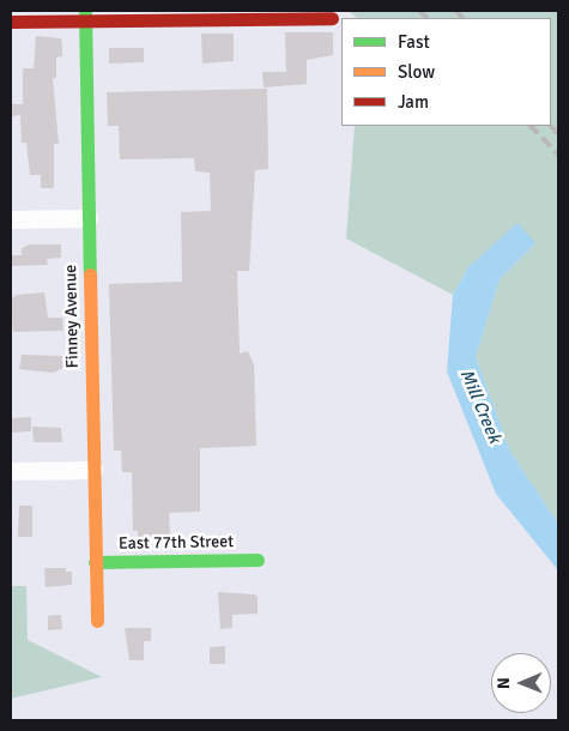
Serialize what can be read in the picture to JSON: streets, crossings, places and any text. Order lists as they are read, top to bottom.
{
  "streets": {
    "street": ["Finney Avenue", "East 77th Street"]
  },
  "crossings": [
    ["Finney Avenue", "East 77th Street"]
  ],
  "water": ["Mill Creek"],
  "legend": ["Fast", "Slow", "Jam"],
  "north": "left"
}
